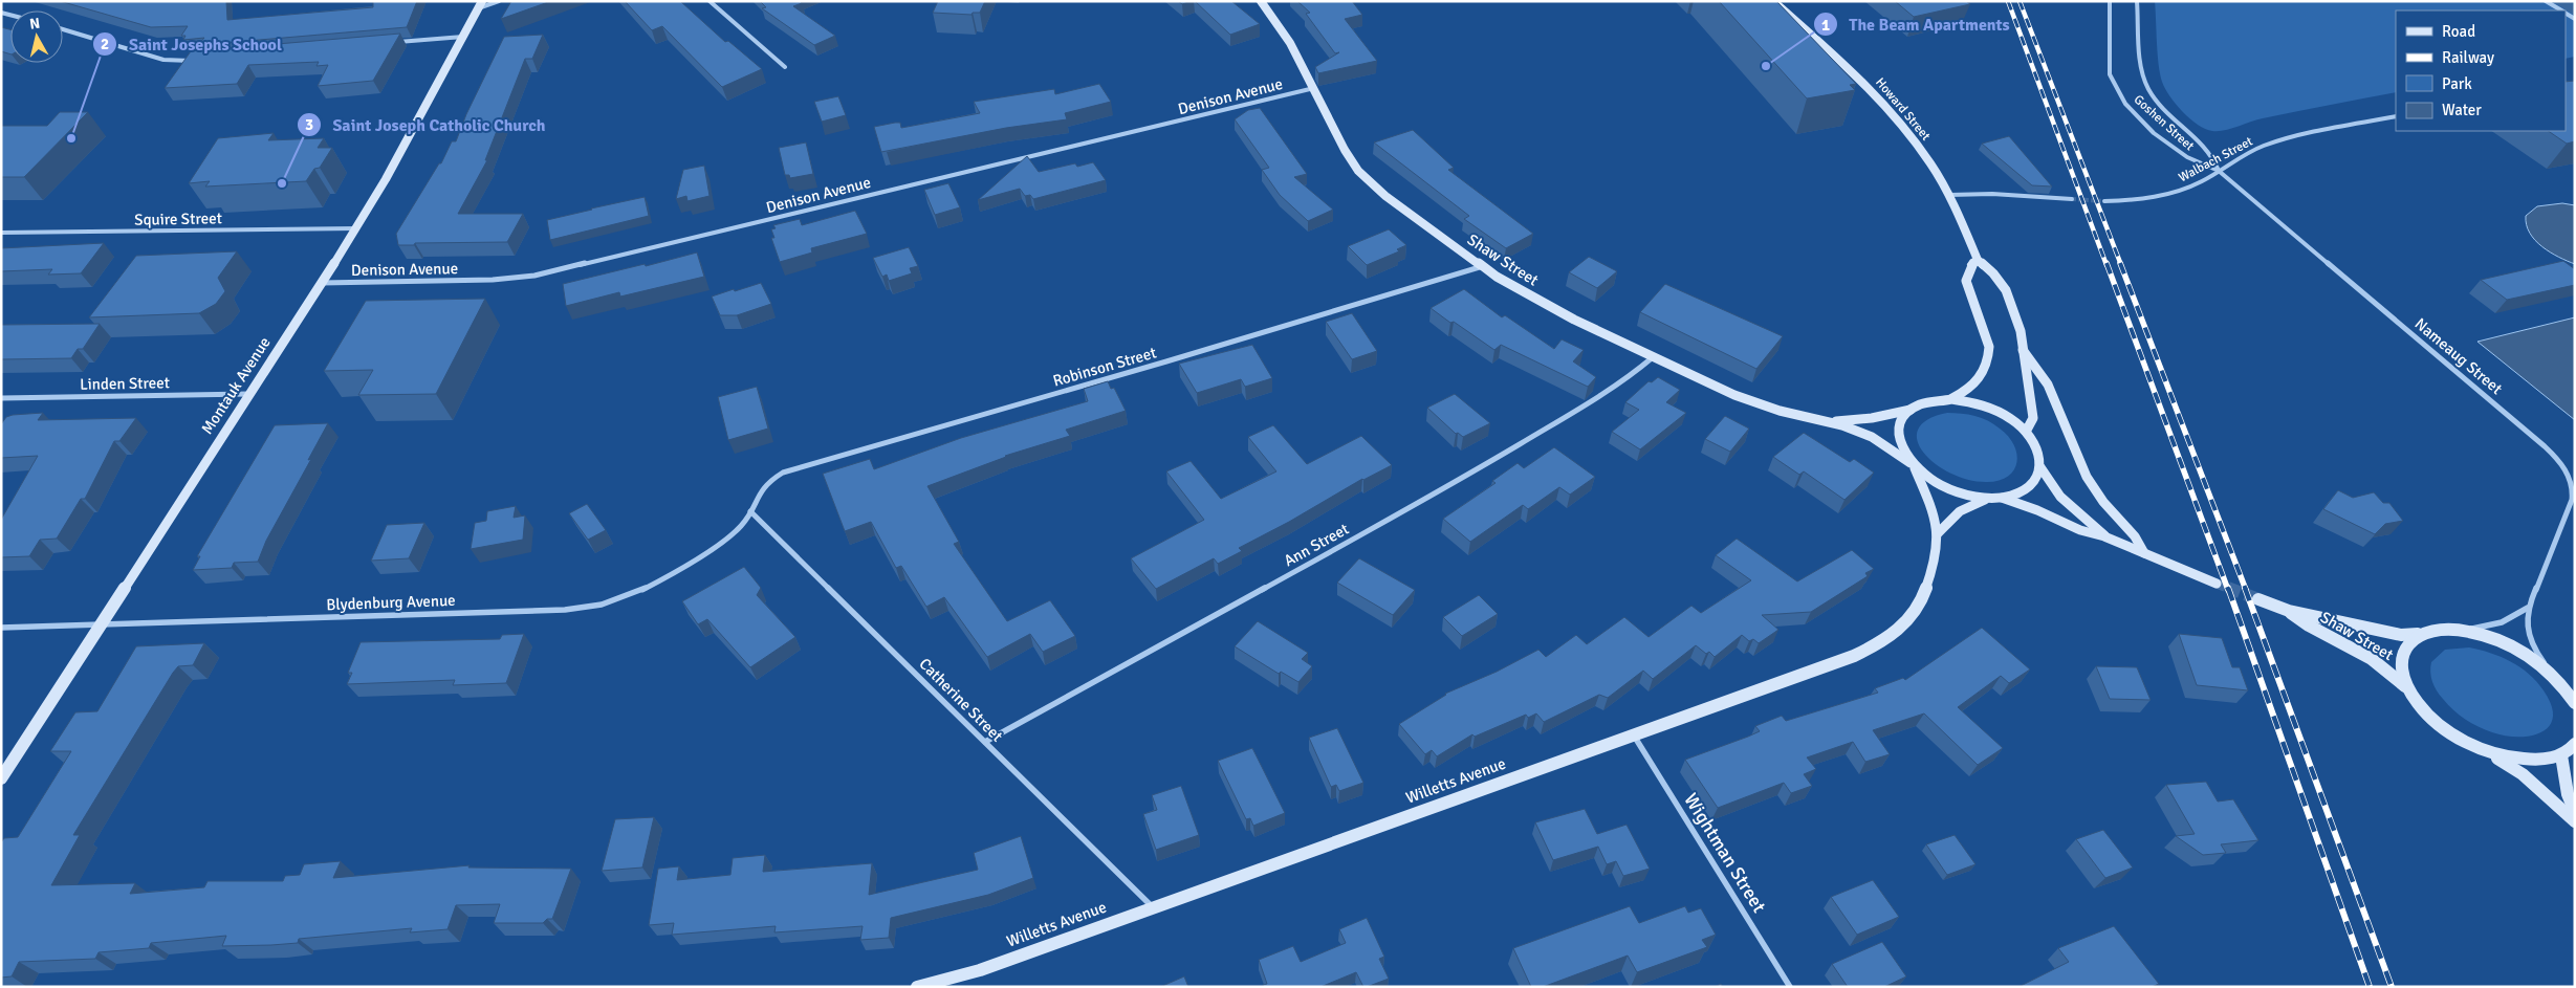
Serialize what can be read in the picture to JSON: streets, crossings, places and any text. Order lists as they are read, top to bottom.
{
  "streets": {
    "street": [
      "Denison Avenue",
      "Howard Street",
      "Goshen Street",
      "Walbach Street",
      "Squire Street",
      "Shaw Street",
      "Nameaug Street",
      "Robinson Street",
      "Linden Street",
      "Montauk Avenue",
      "Ann Street",
      "Blydenburg Avenue",
      "Catherine Street",
      "Willetts Avenue",
      "Wightman Street"
    ]
  },
  "crossings": [
    ["Denison Avenue", "Shaw Street"],
    ["Denison Avenue", "Montauk Avenue"],
    ["Howard Street", "Shaw Street"],
    ["Howard Street", "Willetts Avenue"],
    ["Goshen Street", "Walbach Street"],
    ["Goshen Street", "Nameaug Street"],
    ["Walbach Street", "Nameaug Street"],
    ["Squire Street", "Montauk Avenue"],
    ["Shaw Street", "Nameaug Street"],
    ["Shaw Street", "Robinson Street"],
    ["Shaw Street", "Ann Street"],
    ["Shaw Street", "Willetts Avenue"],
    ["Robinson Street", "Blydenburg Avenue"],
    ["Robinson Street", "Catherine Street"],
    ["Linden Street", "Montauk Avenue"],
    ["Montauk Avenue", "Blydenburg Avenue"],
    ["Ann Street", "Catherine Street"],
    ["Blydenburg Avenue", "Catherine Street"],
    ["Catherine Street", "Willetts Avenue"],
    ["Willetts Avenue", "Wightman Street"]
  ],
  "places": ["The Beam Apartments", "Saint Josephs School", "Saint Joseph Catholic Church"],
  "legend": [
    "Road",
    "Railway",
    "Park",
    "Water"
  ],
  "north": "top"
}
